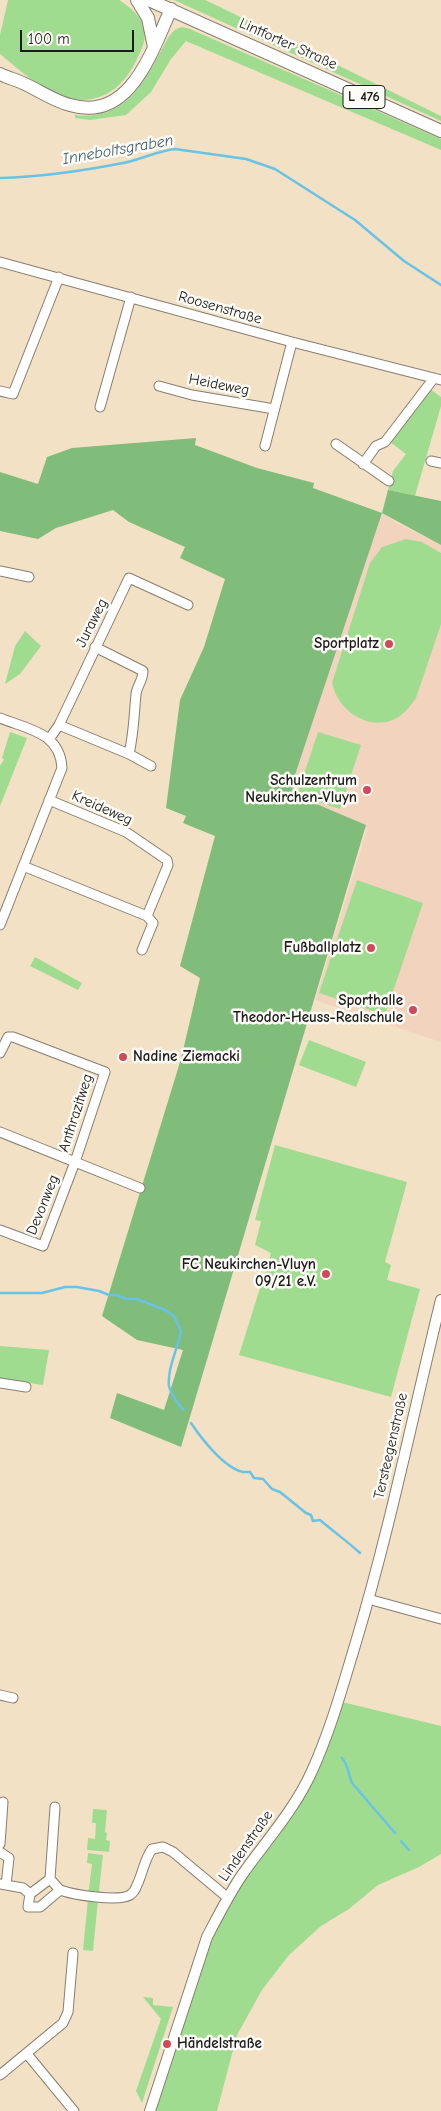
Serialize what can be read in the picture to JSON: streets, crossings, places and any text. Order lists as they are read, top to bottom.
{
  "streets": {
    "main road": ["Lintforter Straße", "L 476"],
    "street": [
      "Roosenstraße",
      "Heideweg",
      "Juraweg",
      "Kreideweg",
      "Anthrazitweg",
      "Devonweg",
      "Tersteegenstraße",
      "Lindenstraße"
    ]
  },
  "crossings": [
    ["Anthrazitweg", "Devonweg"],
    ["Tersteegenstraße", "Lindenstraße"]
  ],
  "water": ["Inneboltsgraben"],
  "places": [
    "Sportplatz",
    "Schulzentrum Neukirchen-Vluyn",
    "Fußballplatz",
    "Sporthalle Theodor-Heuss-Realschule",
    "Nadine Ziemacki",
    "FC Neukirchen-Vluyn 09/21 e.V.",
    "Händelstraße"
  ],
  "scale_bar": "100 m"
}
